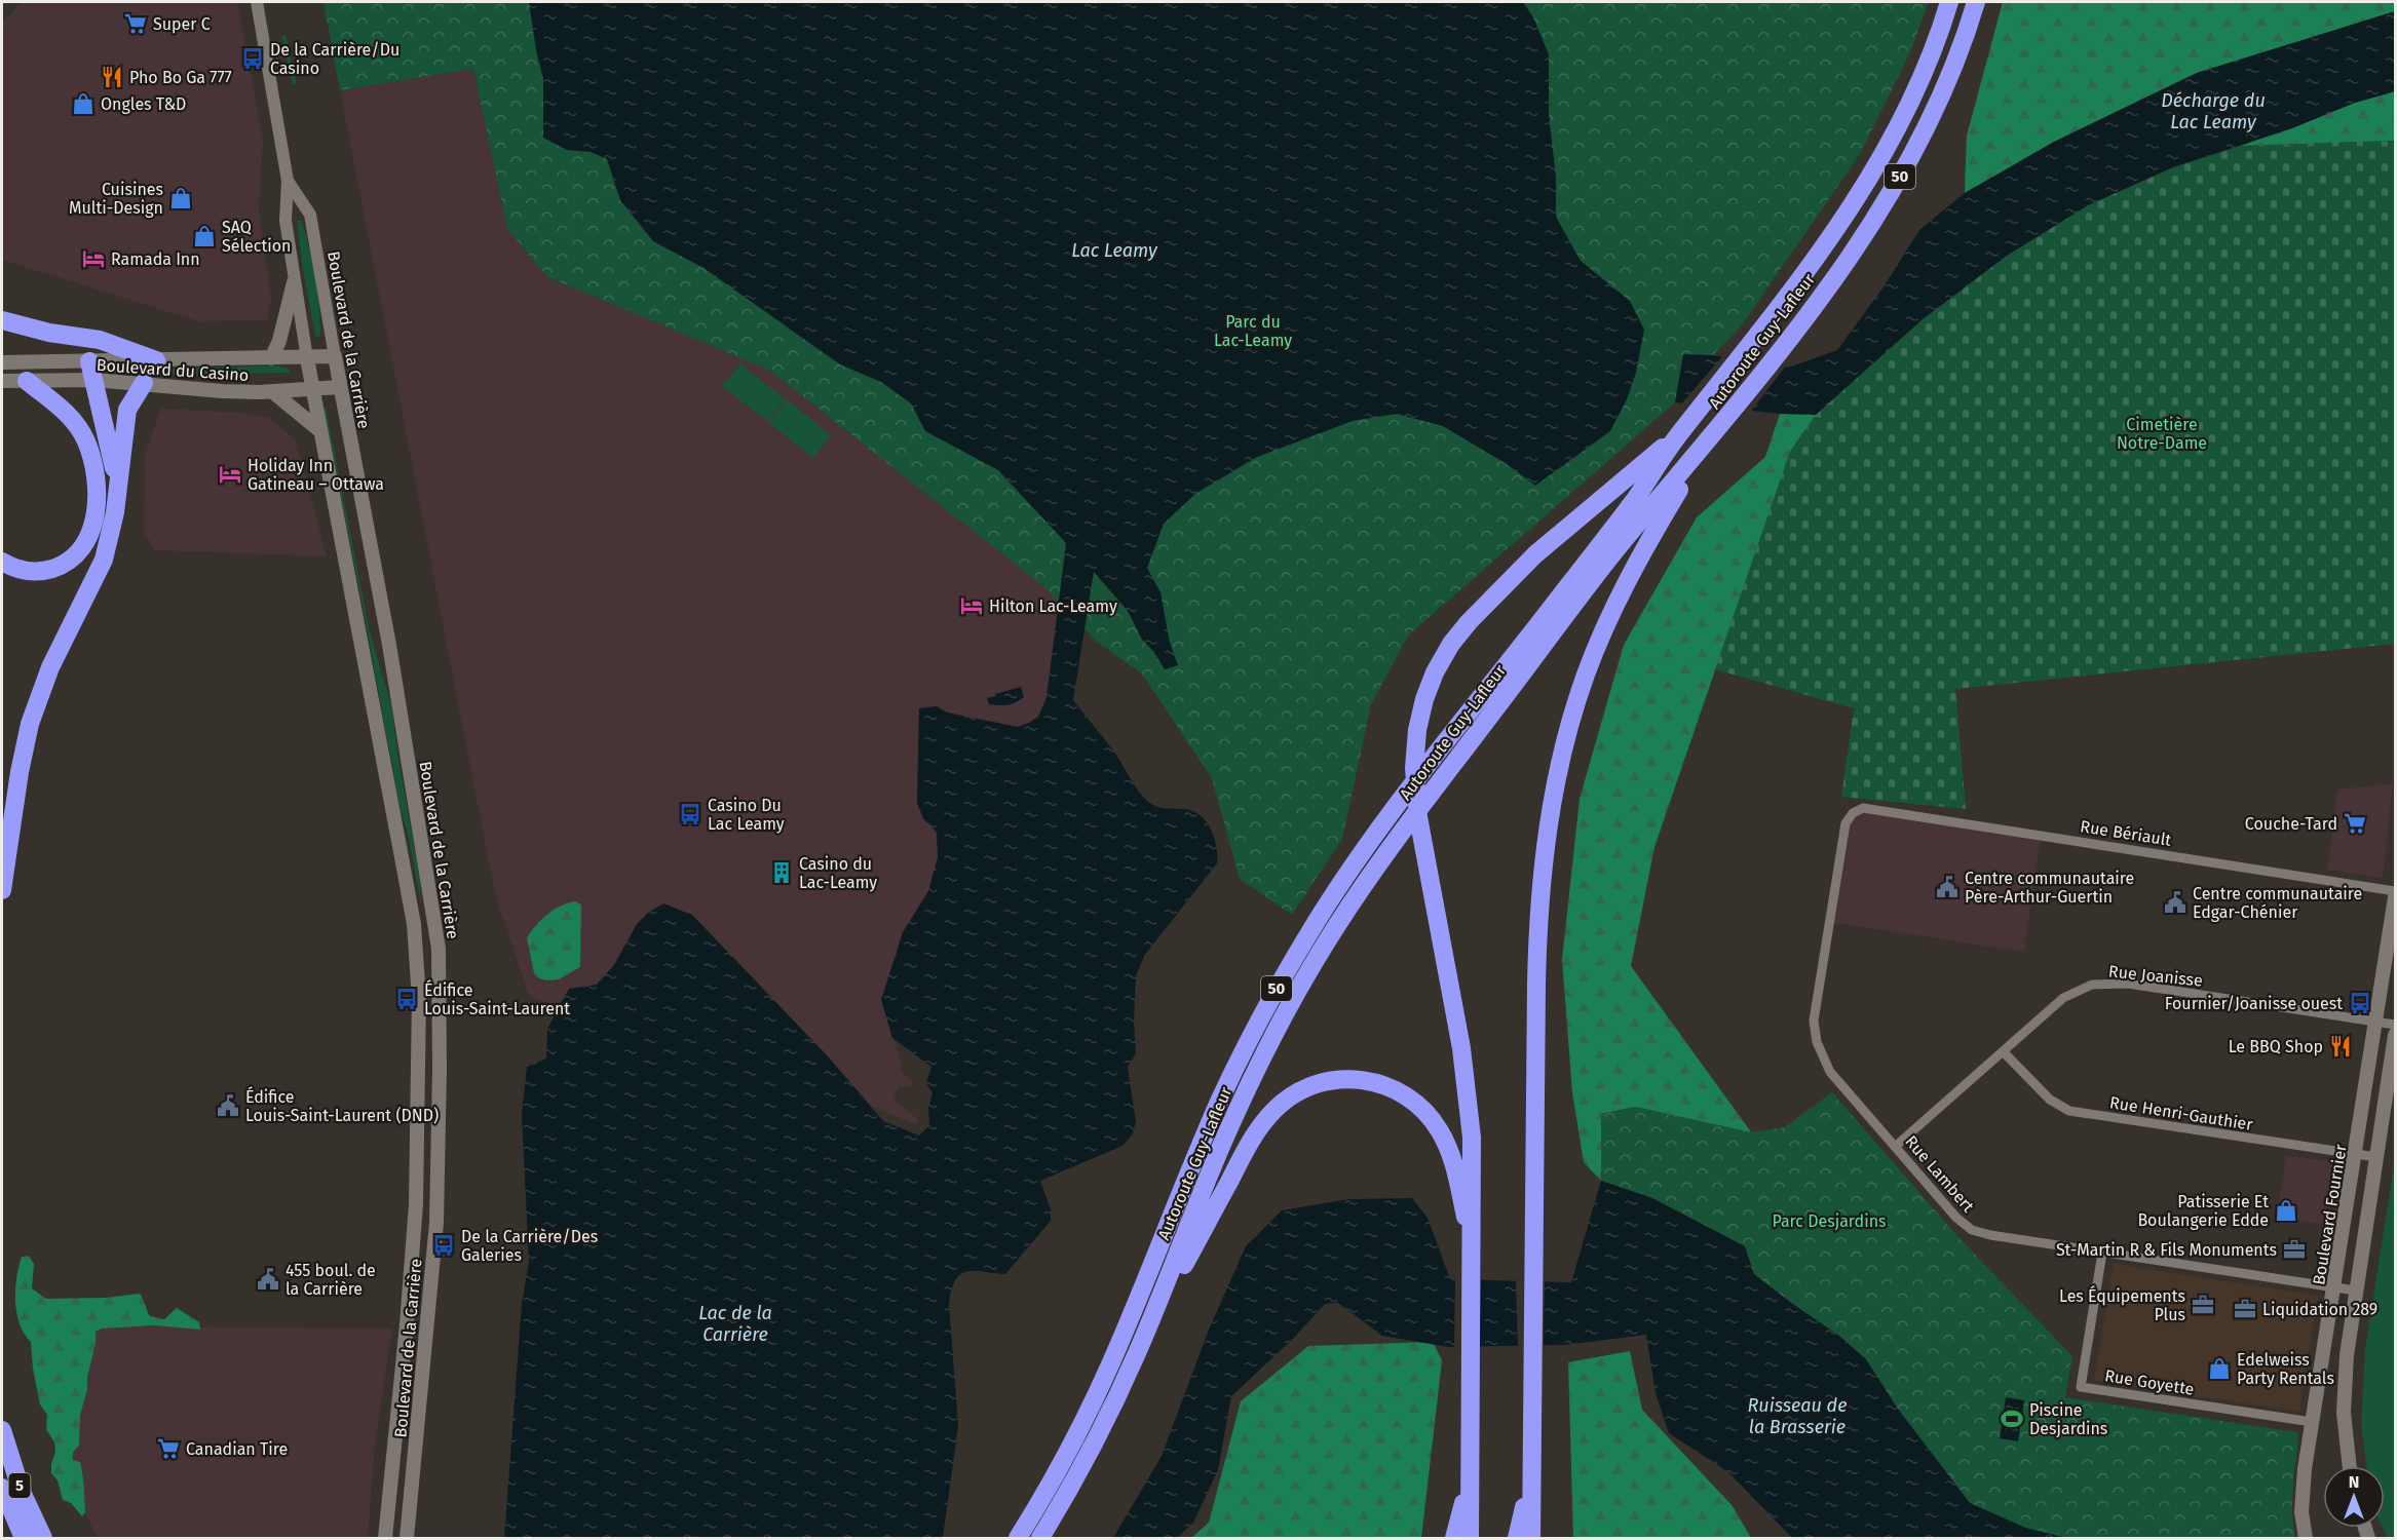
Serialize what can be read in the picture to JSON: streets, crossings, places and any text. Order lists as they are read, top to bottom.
{
  "streets": {
    "highway": ["50", "Autoroute Guy-Lafleur", "5"],
    "main road": ["Boulevard de la Carrière", "Boulevard du Casino", "Boulevard Fournier"],
    "street": [
      "Rue Bériault",
      "Rue Joanisse",
      "Rue Henri-Gauthier",
      "Rue Lambert",
      "Rue Goyette"
    ]
  },
  "crossings": [
    ["Boulevard de la Carrière", "Boulevard du Casino"],
    ["Rue Bériault", "Rue Lambert"],
    ["Rue Joanisse", "Rue Henri-Gauthier"],
    ["Rue Joanisse", "Rue Lambert"],
    ["Rue Joanisse", "Boulevard Fournier"],
    ["Rue Henri-Gauthier", "Boulevard Fournier"],
    ["Rue Lambert", "Boulevard Fournier"],
    ["Rue Lambert", "Rue Goyette"],
    ["Boulevard Fournier", "Rue Goyette"]
  ],
  "water": [
    "Décharge du Lac Leamy",
    "Lac Leamy",
    "Lac de la Carrière",
    "Ruisseau de la Brasserie"
  ],
  "parks": ["Parc du Lac-Leamy", "Cimetière Notre-Dame", "Parc Desjardins"],
  "places": {
    "supermarket": ["Super C", "Couche-Tard", "Canadian Tire"],
    "bus stop": [
      "De la Carrière/Du Casino",
      "Casino Du Lac Leamy",
      "Édifice Louis-Saint-Laurent",
      "Fournier/Joanisse ouest",
      "De la Carrière/Des Galeries"
    ],
    "restaurant": ["Pho Bo Ga 777", "Le BBQ Shop"],
    "shop": [
      "Ongles T&D",
      "Cuisines Multi-Design",
      "SAQ Sélection",
      "Patisserie Et Boulangerie Edde",
      "Edelweiss Party Rentals"
    ],
    "hotel": ["Ramada Inn", "Holiday Inn Gatineau – Ottawa", "Hilton Lac-Leamy"],
    "building": ["Casino du Lac-Leamy"],
    "public building": [
      "Centre communautaire Père-Arthur-Guertin",
      "Centre communautaire Edgar-Chénier",
      "Édifice Louis-Saint-Laurent (DND)",
      "455 boul. de la Carrière"
    ],
    "office": ["St-Martin R & Fils Monuments", "Les Équipements Plus", "Liquidation 289"],
    "sports": ["Piscine Desjardins"]
  },
  "north": "top"
}
